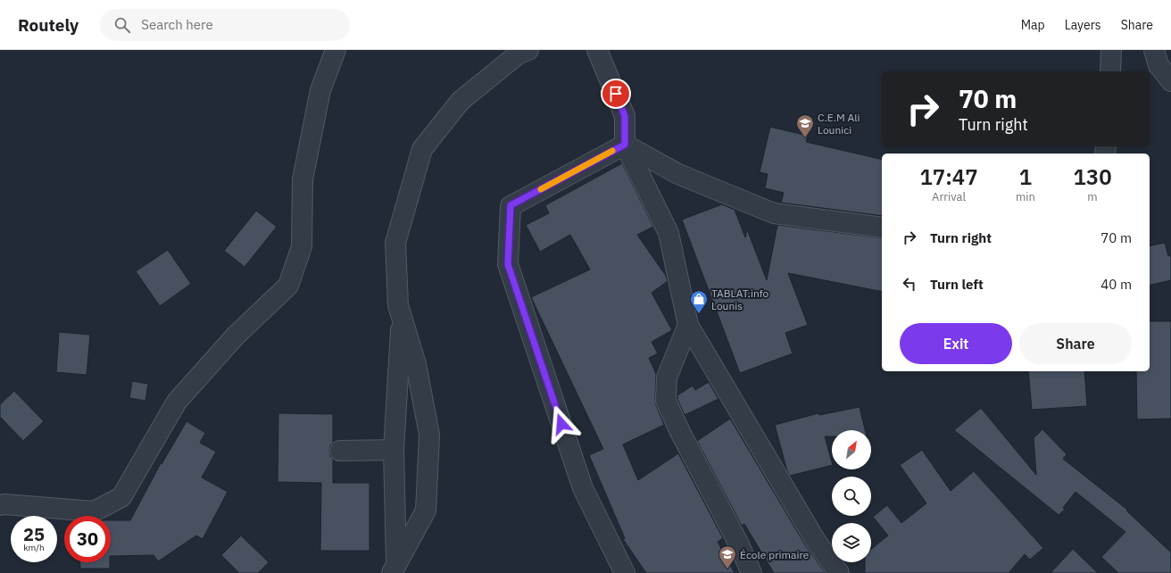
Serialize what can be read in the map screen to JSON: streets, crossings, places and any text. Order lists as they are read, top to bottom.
{
  "places": {
    "school or university": ["C.E.M Ali Lounici", "École primaire"],
    "shop": ["TABLAT.info Lounis"]
  },
  "north": "top right",
  "page": {
    "header": "Routely",
    "search": "Search here",
    "nav": ["Map", "Layers", "Share"],
    "turn": ["70 m", "Turn right"],
    "eta": [
      "17:47",
      "Arrival",
      "1",
      "min",
      "130",
      "m"
    ],
    "list": [
      {
        "name": "Turn right",
        "value": "70 m"
      },
      {
        "name": "Turn left",
        "value": "40 m"
      }
    ],
    "buttons": ["Exit", "Share"],
    "speed": "25 km/h",
    "limit": "30"
  }
}
